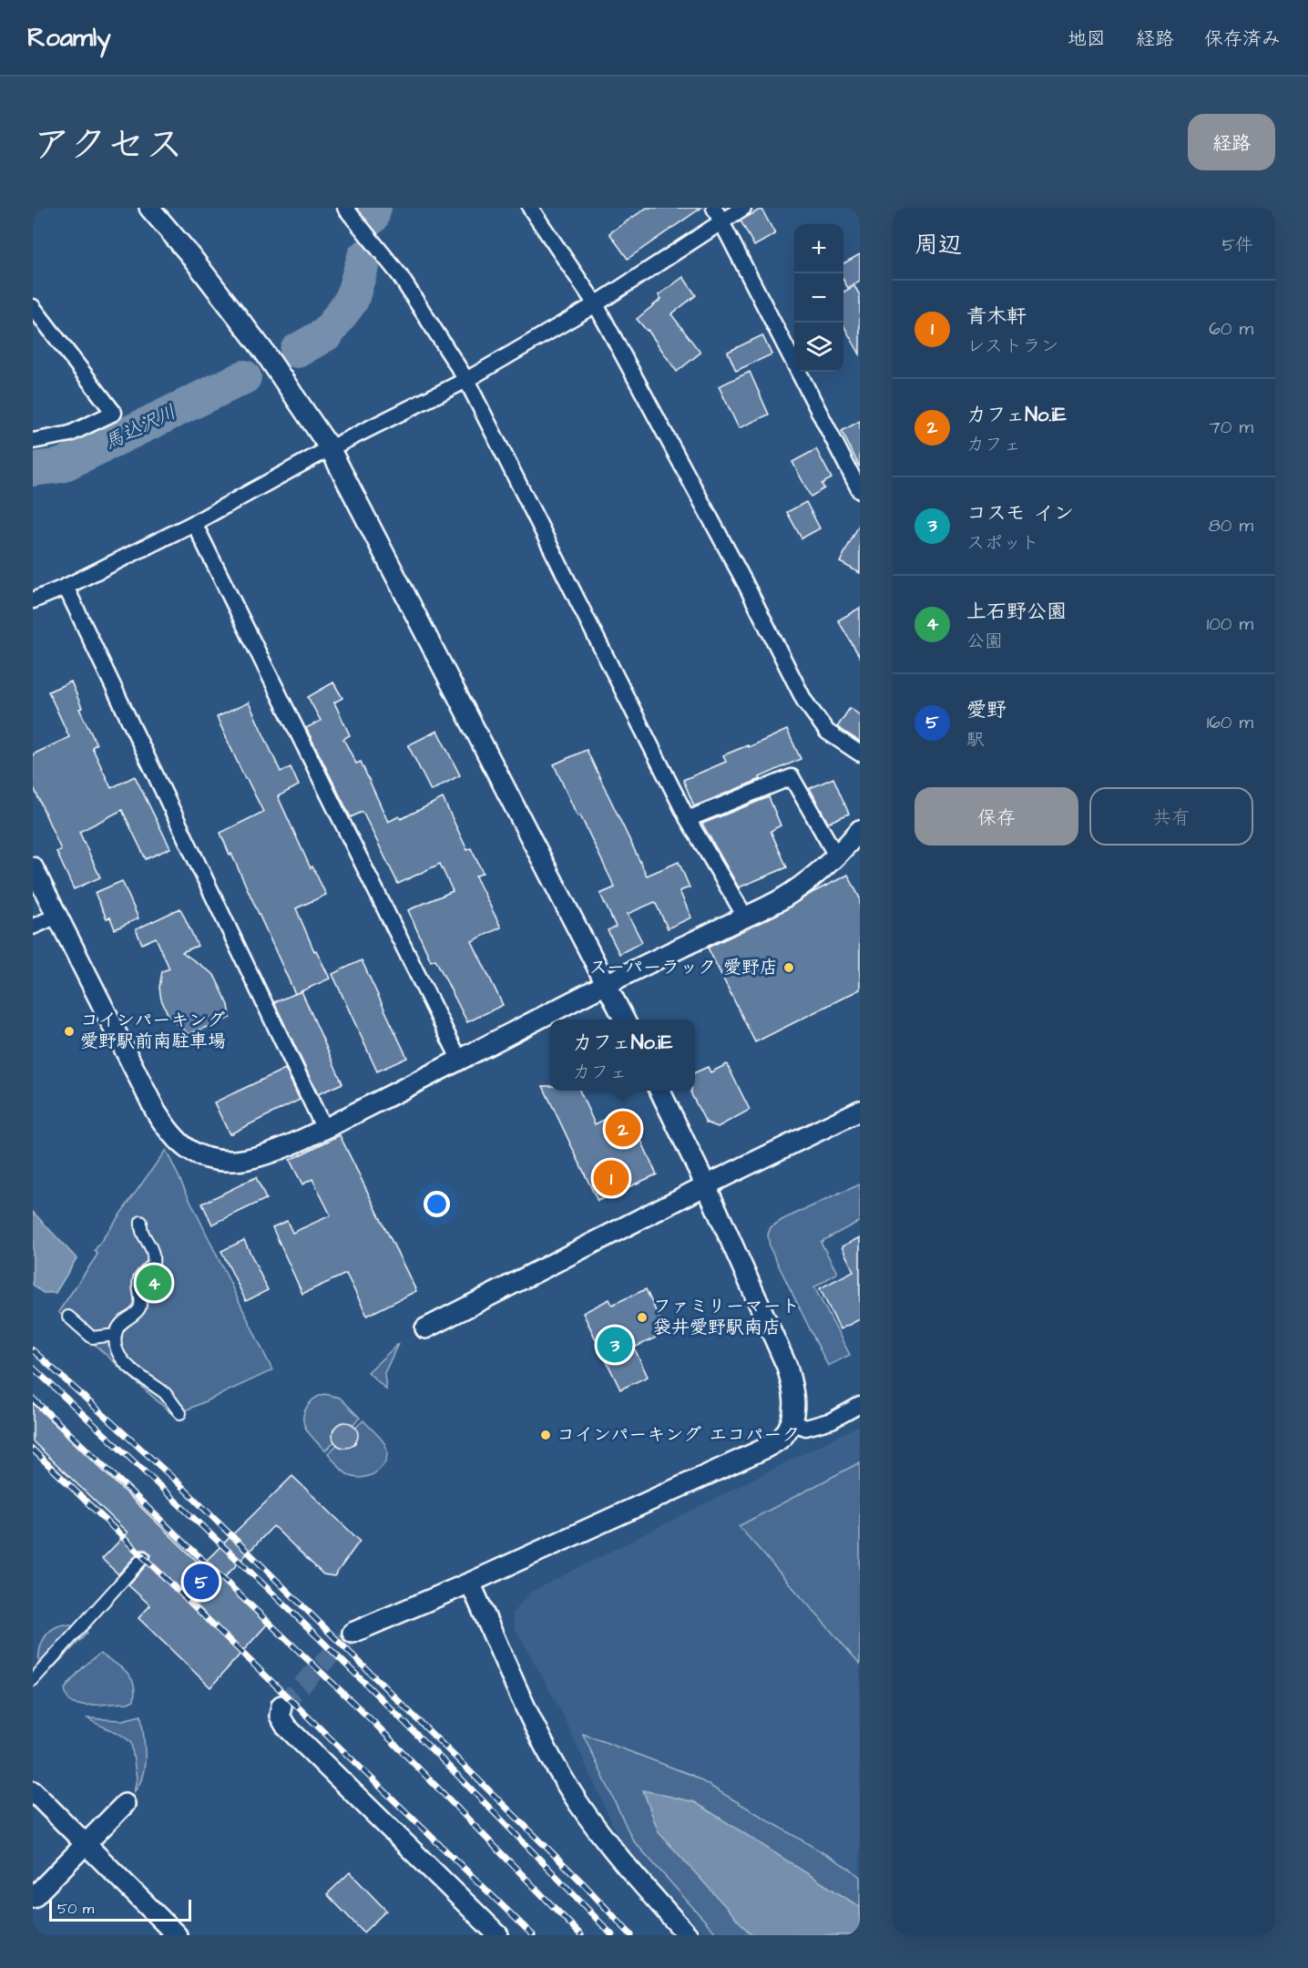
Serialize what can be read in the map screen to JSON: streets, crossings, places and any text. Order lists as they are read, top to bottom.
{
  "water": ["馬込沢川"],
  "places": [
    "スーパーラック 愛野店",
    "コインパーキング 愛野駅前南駐車場",
    "ファミリーマート 袋井愛野駅南店",
    "コインパーキング エコパーク"
  ],
  "scale_bar": "50 m",
  "page": {
    "header": "Roamly",
    "nav": ["地図", "経路", "保存済み"],
    "title": "アクセス",
    "buttons": [
      "経路",
      ["保存", "共有"]
    ],
    "heading": ["周辺", "5件"],
    "map_buttons": ["+", "−"],
    "list": [
      {
        "mark": "1",
        "name": "青木軒",
        "note": "レストラン",
        "value": "60 m"
      },
      {
        "mark": "2",
        "name": "カフェNo.iE",
        "note": "カフェ",
        "value": "70 m"
      },
      {
        "mark": "3",
        "name": "コスモ イン",
        "note": "スポット",
        "value": "80 m"
      },
      {
        "mark": "4",
        "name": "上石野公園",
        "note": "公園",
        "value": "100 m"
      },
      {
        "mark": "5",
        "name": "愛野",
        "note": "駅",
        "value": "160 m"
      }
    ],
    "popup": ["カフェNo.iE", "カフェ"],
    "pins": [
      "2",
      "1",
      "4",
      "3",
      "5"
    ],
    "scale": "50 m"
  }
}
